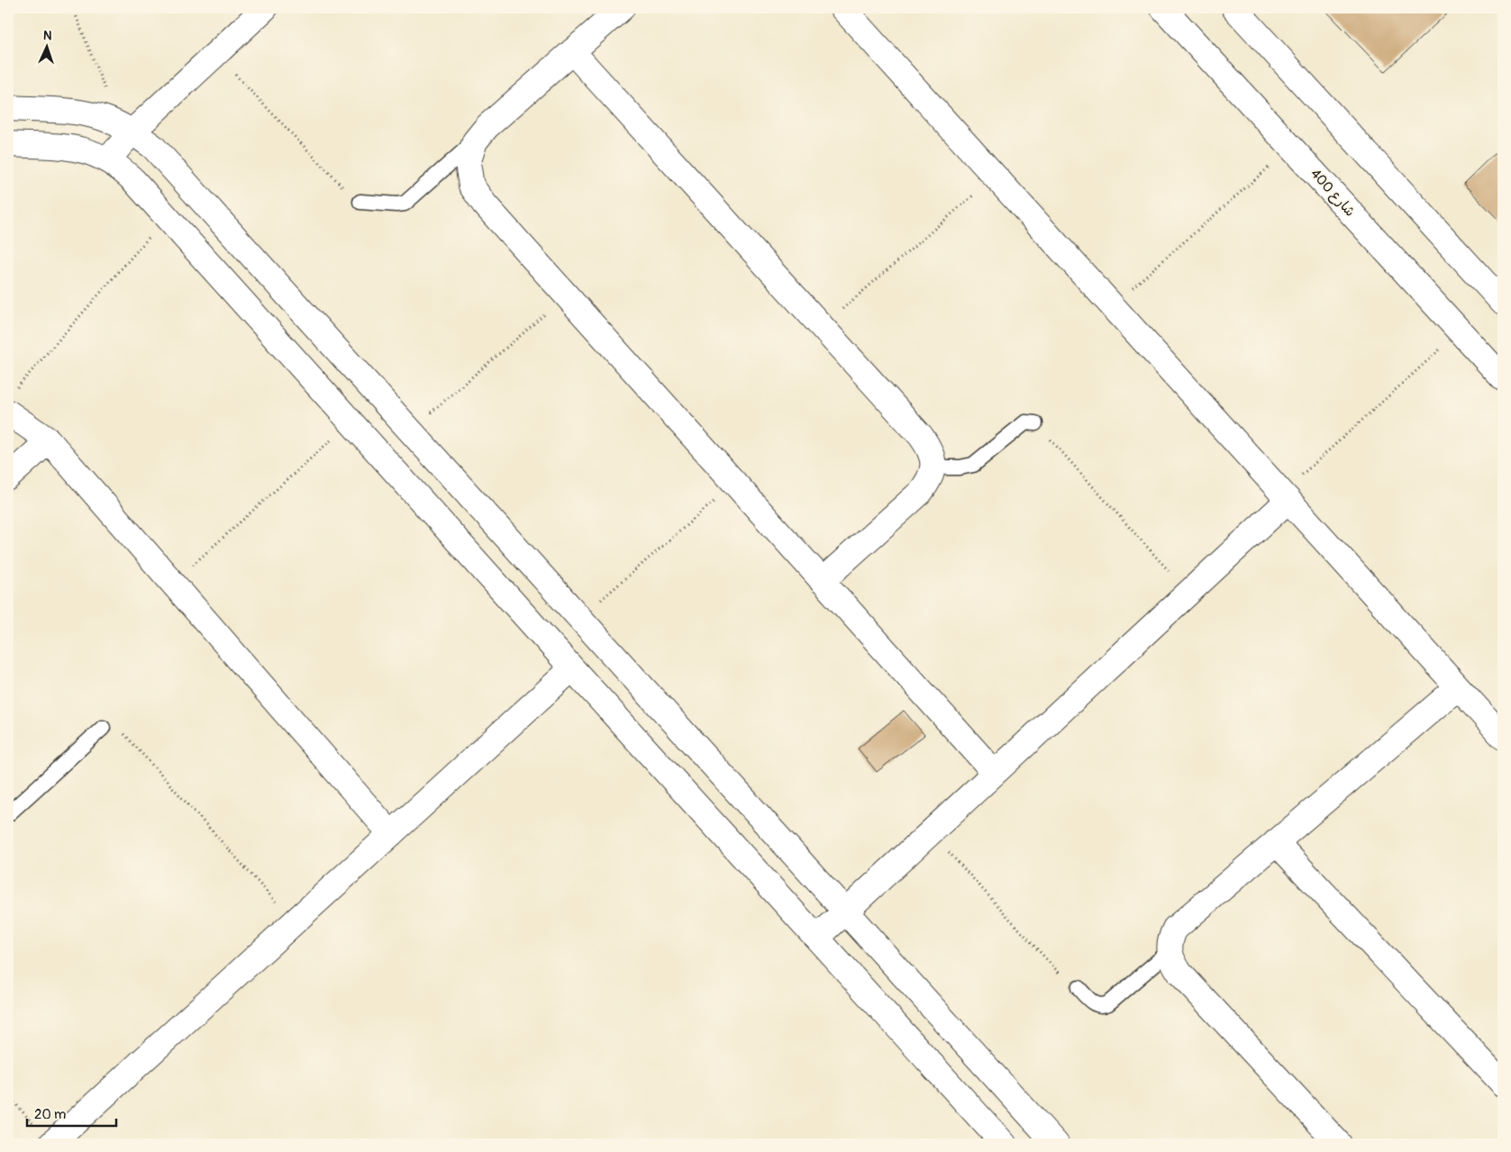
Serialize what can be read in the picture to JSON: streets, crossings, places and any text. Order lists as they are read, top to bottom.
{
  "streets": {
    "street": ["شارع 400"]
  },
  "scale_bar": "20 m",
  "north": "top"
}
